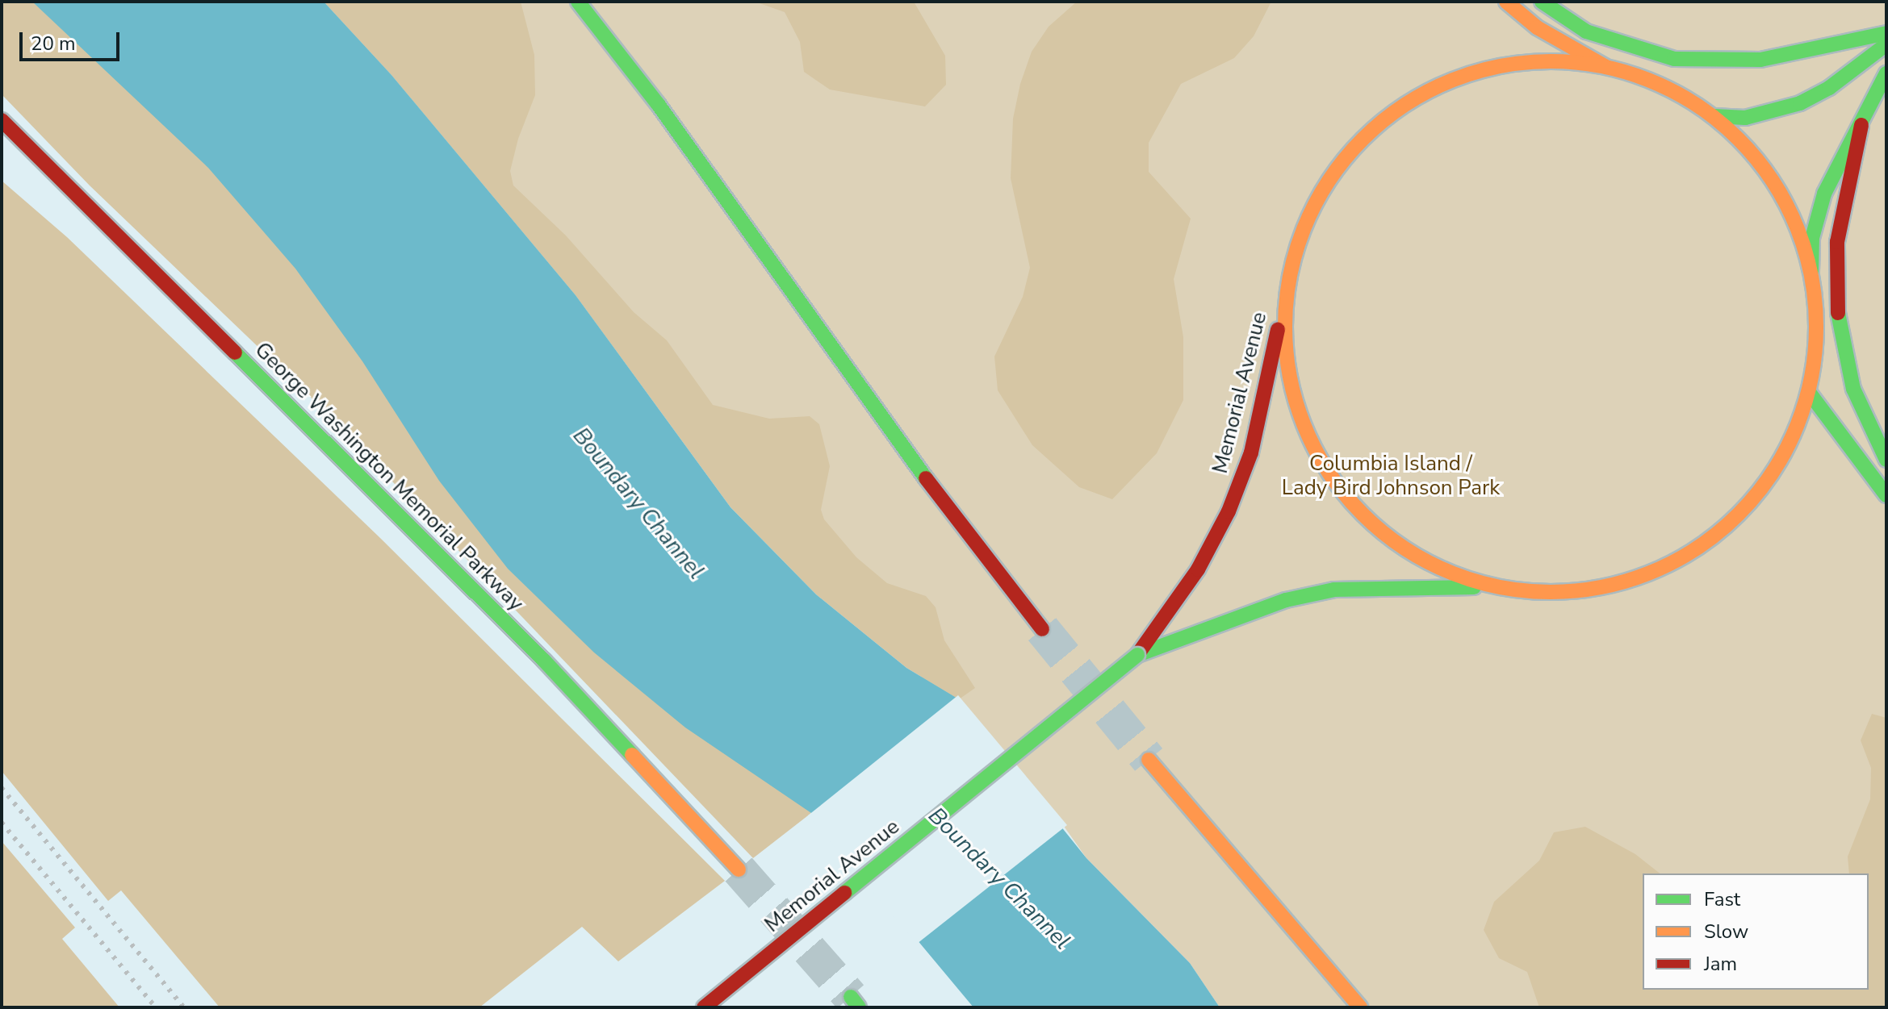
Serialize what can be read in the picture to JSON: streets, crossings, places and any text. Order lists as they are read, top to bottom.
{
  "streets": {
    "main road": ["Memorial Avenue", "George Washington Memorial Parkway"]
  },
  "water": ["Boundary Channel"],
  "parks": ["Columbia Island / Lady Bird Johnson Park"],
  "legend": ["Fast", "Slow", "Jam"],
  "scale_bar": "20 m"
}
